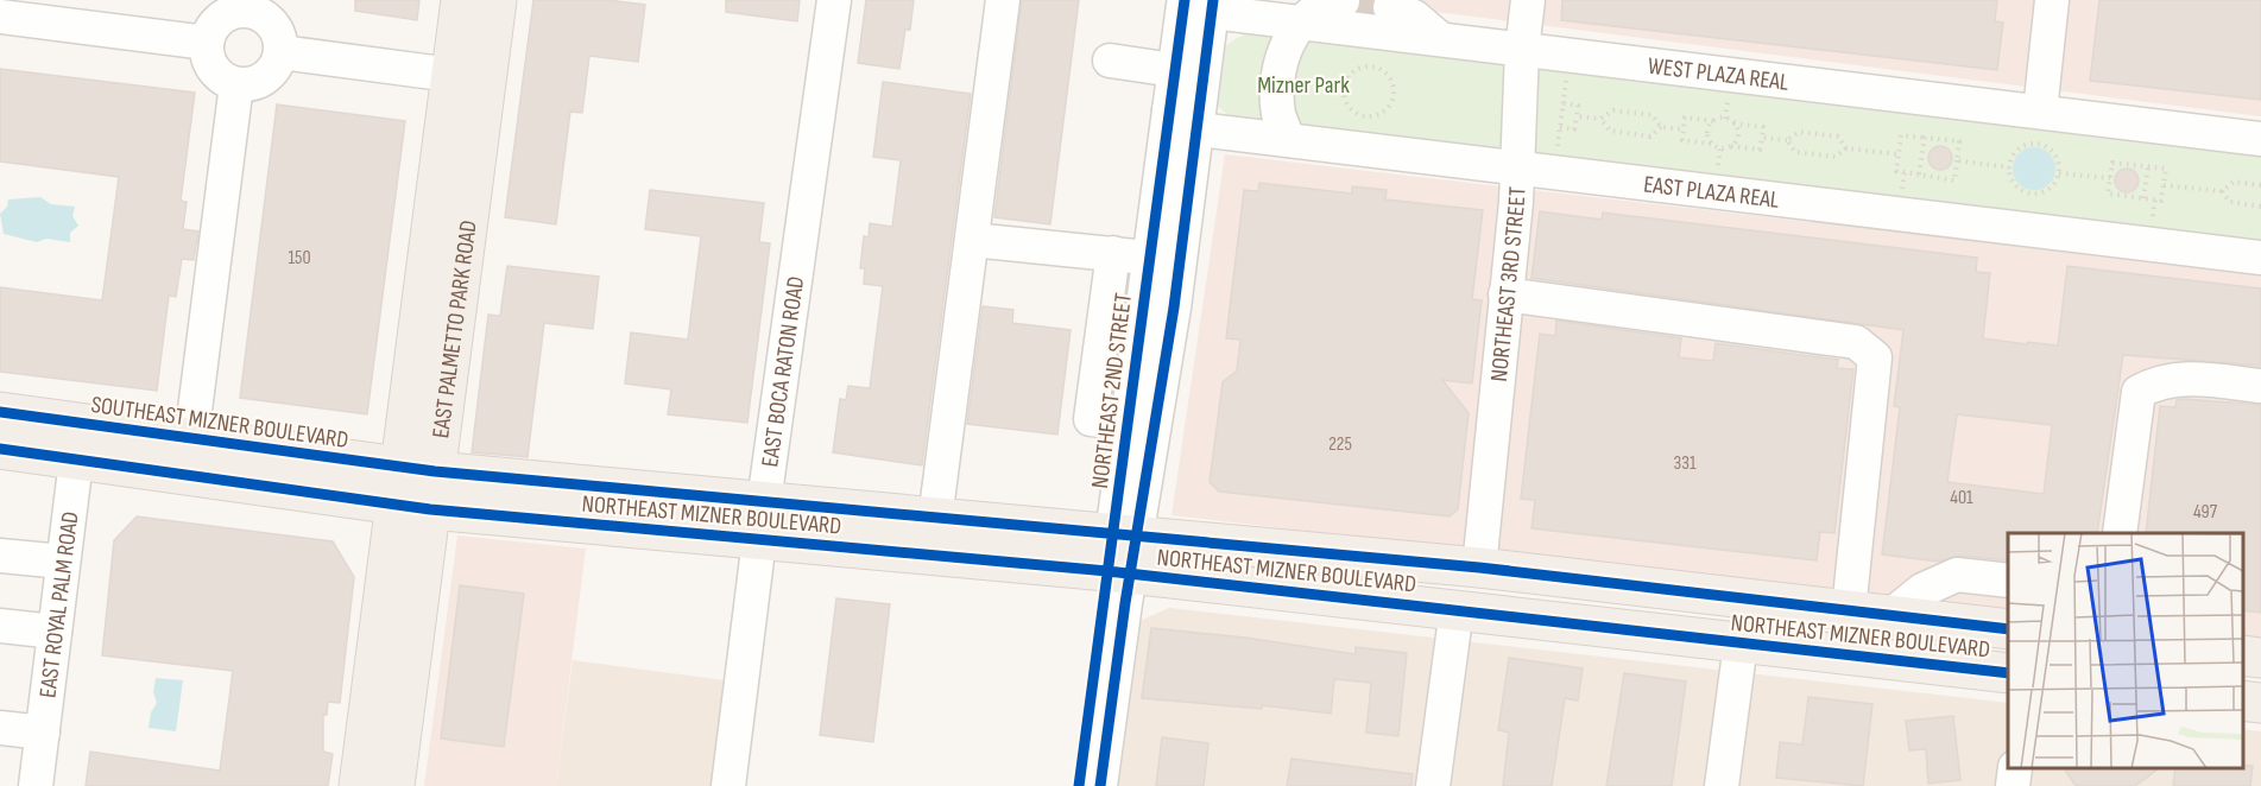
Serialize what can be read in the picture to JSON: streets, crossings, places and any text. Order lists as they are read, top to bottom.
{
  "streets": {
    "main road": ["EAST PALMETTO PARK ROAD", "SOUTHEAST MIZNER BOULEVARD", "NORTHEAST MIZNER BOULEVARD"],
    "street": [
      "WEST PLAZA REAL",
      "EAST PLAZA REAL",
      "NORTHEAST 3RD STREET",
      "EAST BOCA RATON ROAD",
      "NORTHEAST 2ND STREET",
      "EAST ROYAL PALM ROAD"
    ]
  },
  "crossings": [
    ["WEST PLAZA REAL", "NORTHEAST 3RD STREET"],
    ["WEST PLAZA REAL", "NORTHEAST 2ND STREET"],
    ["EAST PLAZA REAL", "NORTHEAST 3RD STREET"],
    ["EAST PLAZA REAL", "NORTHEAST 2ND STREET"],
    ["NORTHEAST 3RD STREET", "NORTHEAST MIZNER BOULEVARD"],
    ["EAST PALMETTO PARK ROAD", "SOUTHEAST MIZNER BOULEVARD"],
    ["EAST PALMETTO PARK ROAD", "NORTHEAST MIZNER BOULEVARD"],
    ["EAST BOCA RATON ROAD", "NORTHEAST MIZNER BOULEVARD"],
    ["NORTHEAST 2ND STREET", "NORTHEAST MIZNER BOULEVARD"],
    ["SOUTHEAST MIZNER BOULEVARD", "NORTHEAST MIZNER BOULEVARD"],
    ["SOUTHEAST MIZNER BOULEVARD", "EAST ROYAL PALM ROAD"]
  ],
  "parks": ["Mizner Park"],
  "house_numbers": [
    "150",
    "225",
    "331",
    "401",
    "497"
  ]
}
